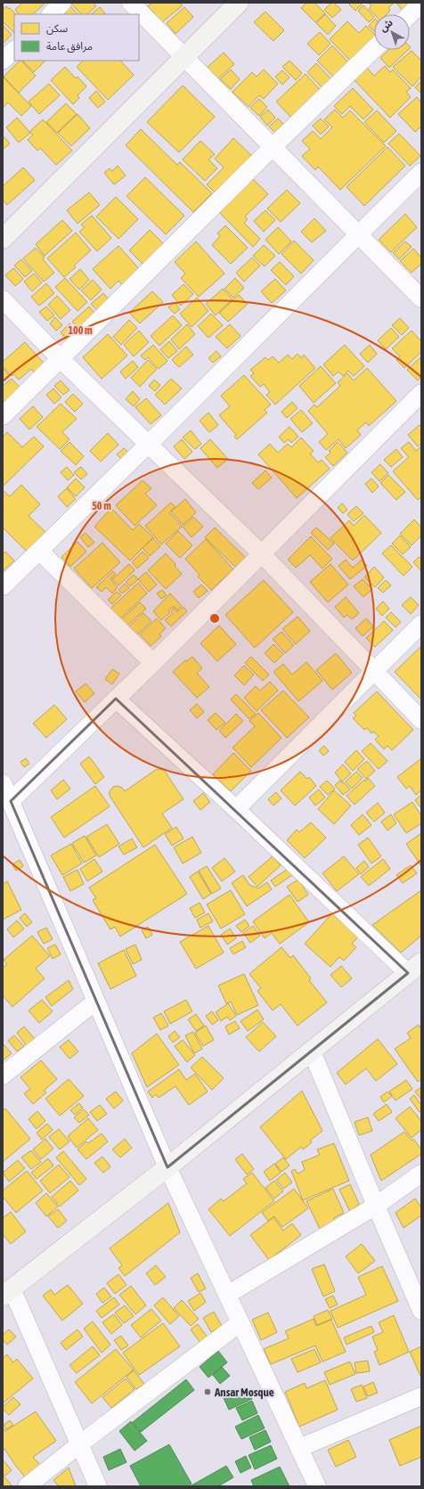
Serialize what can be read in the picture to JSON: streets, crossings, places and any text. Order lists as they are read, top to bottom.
{
  "places": ["Ansar Mosque"],
  "legend": ["سكن", "مرافق عامة"],
  "north": "top left",
  "rings": ["100 m", "50 m"]
}
